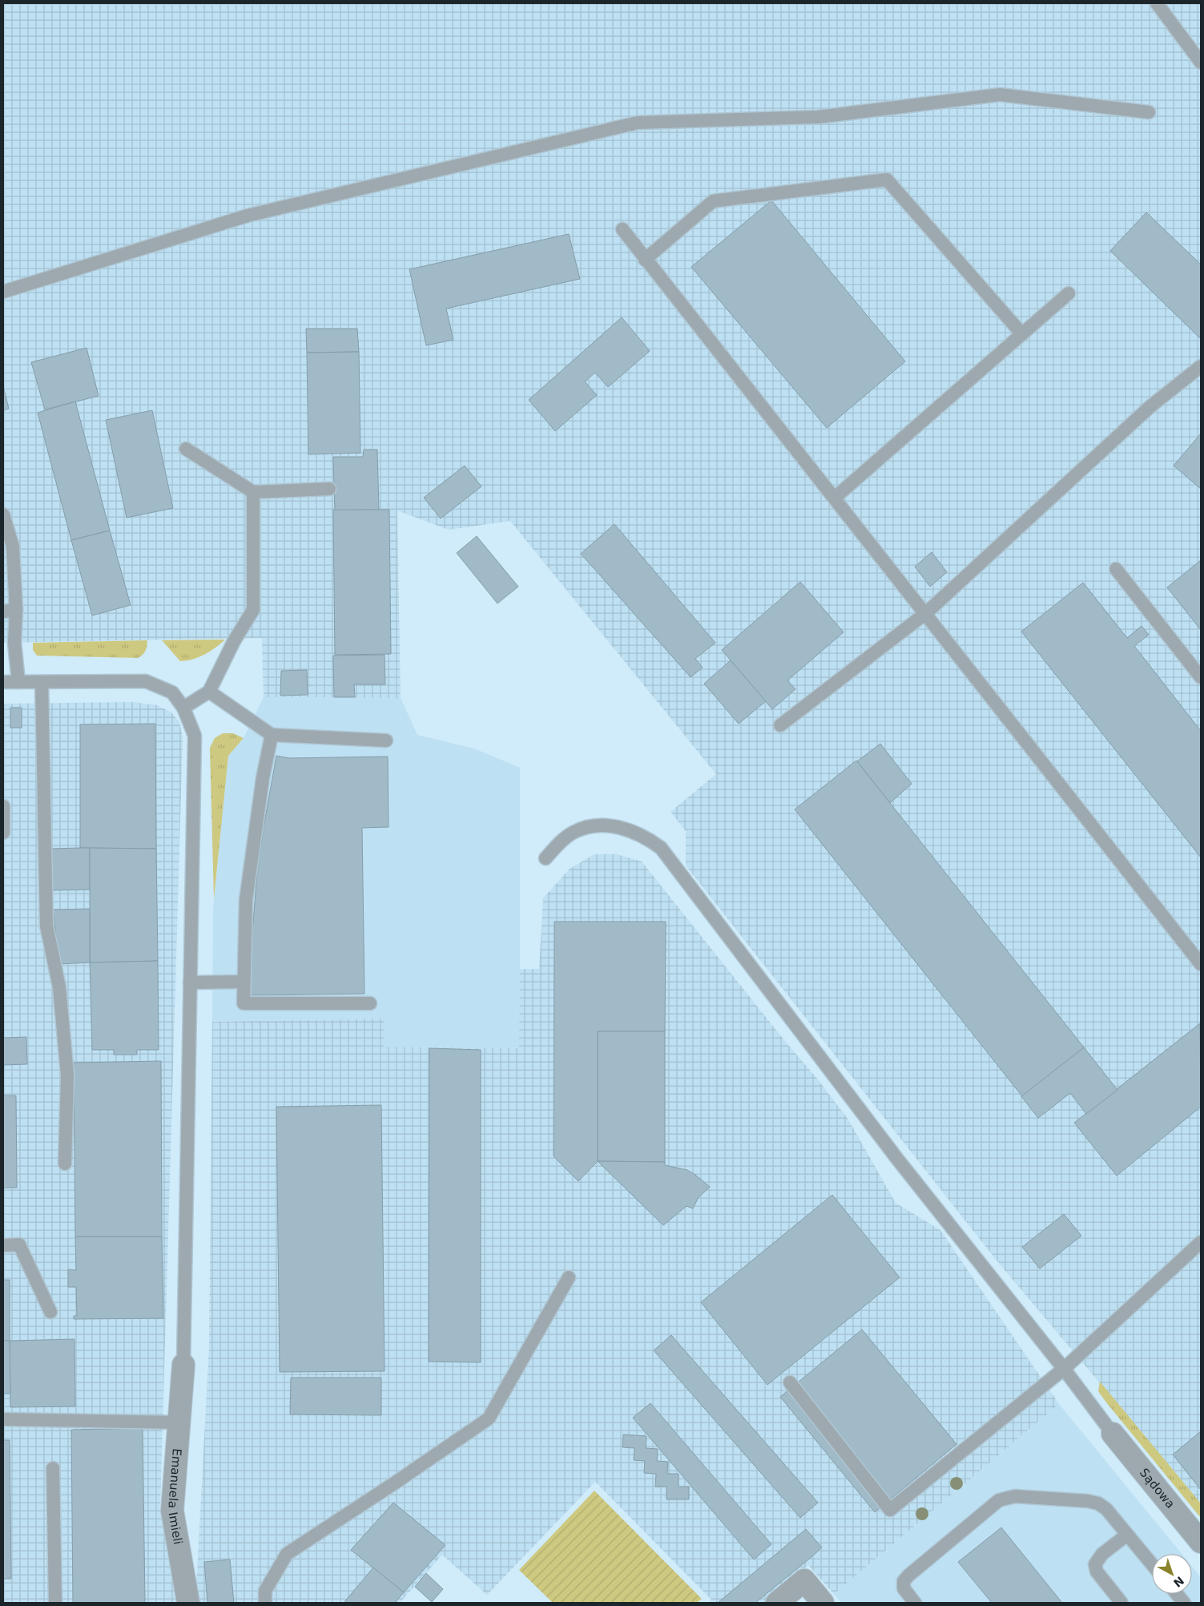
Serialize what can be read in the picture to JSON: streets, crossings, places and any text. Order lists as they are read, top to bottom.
{
  "streets": {
    "street": ["Sądowa", "Emanuela Imieli"]
  },
  "north": "bottom right"
}
